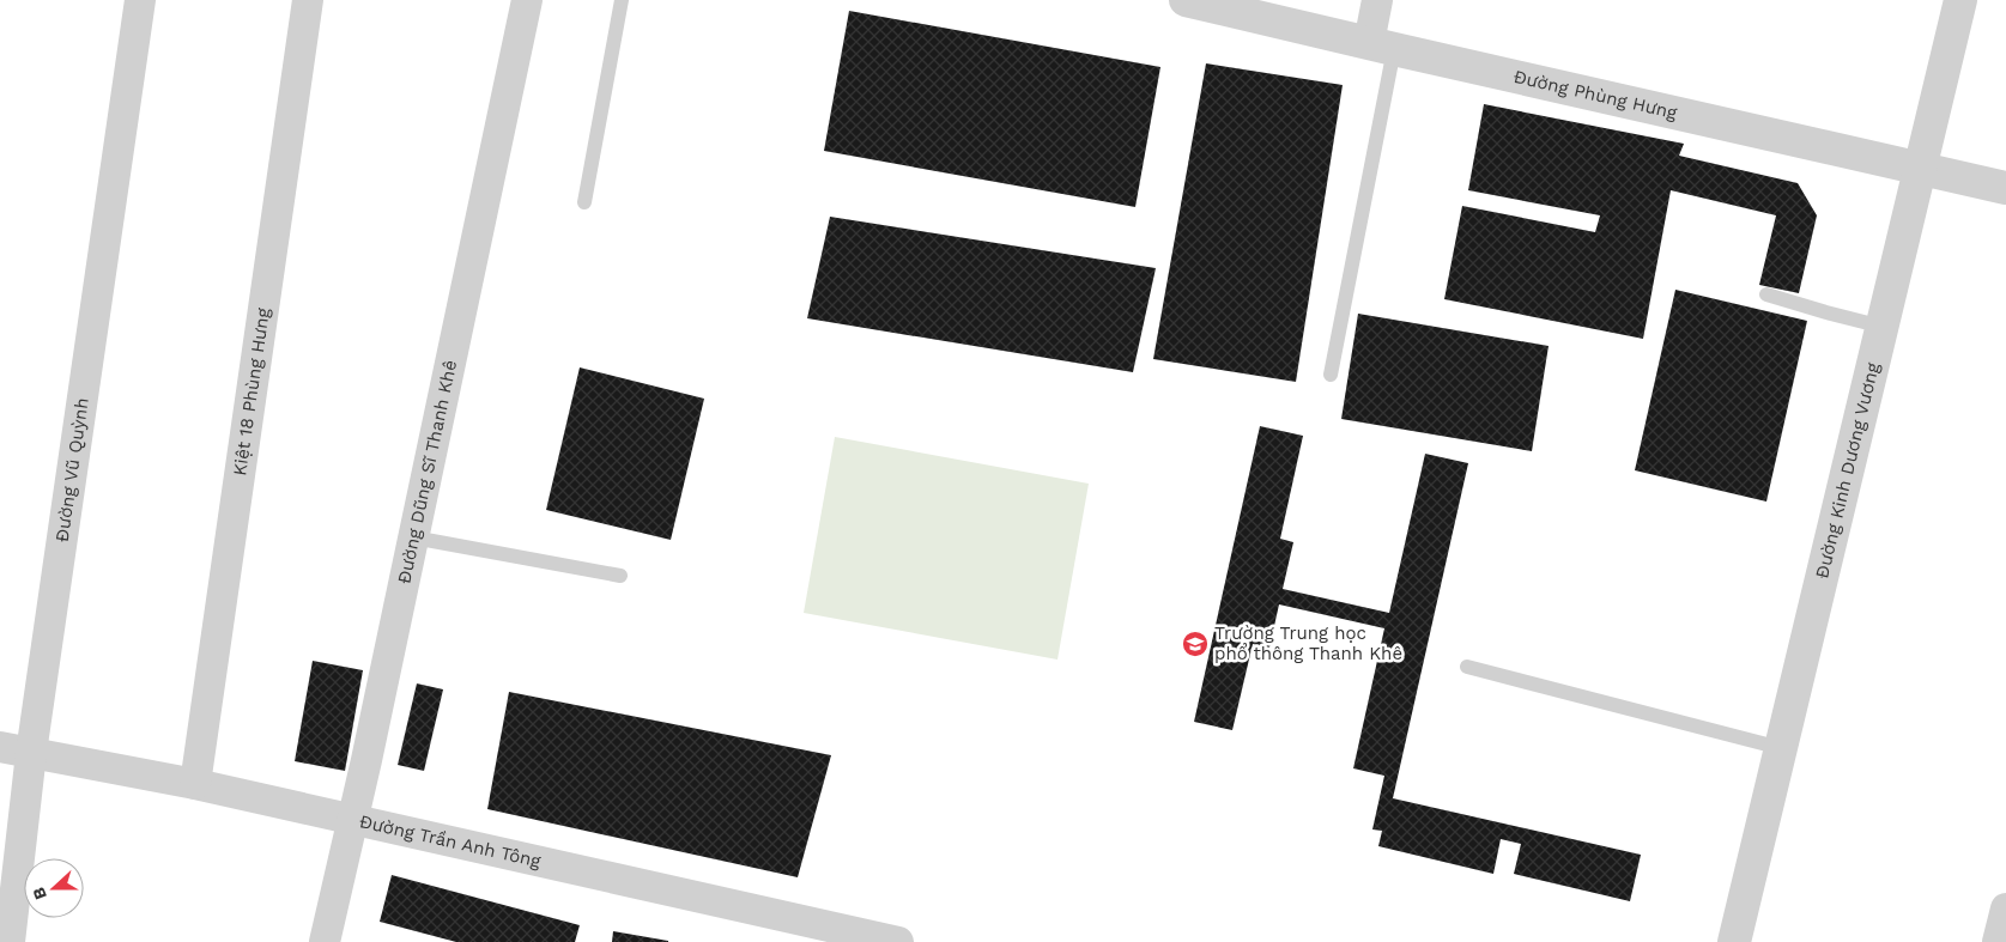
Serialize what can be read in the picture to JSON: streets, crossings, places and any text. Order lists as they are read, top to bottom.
{
  "streets": {
    "street": [
      "Đường Phùng Hưng",
      "Kiệt 18 Phùng Hưng",
      "Đường Vũ Quỳnh",
      "Đường Dũng Sĩ Thanh Khê",
      "Đường Kinh Dương Vương",
      "Đường Trần Anh Tông"
    ]
  },
  "crossings": [
    ["Đường Phùng Hưng", "Đường Kinh Dương Vương"],
    ["Kiệt 18 Phùng Hưng", "Đường Trần Anh Tông"],
    ["Đường Vũ Quỳnh", "Đường Trần Anh Tông"],
    ["Đường Dũng Sĩ Thanh Khê", "Đường Trần Anh Tông"]
  ],
  "places": {
    "school or university": ["Trường Trung học phổ thông Thanh Khê"]
  },
  "north": "left"
}
